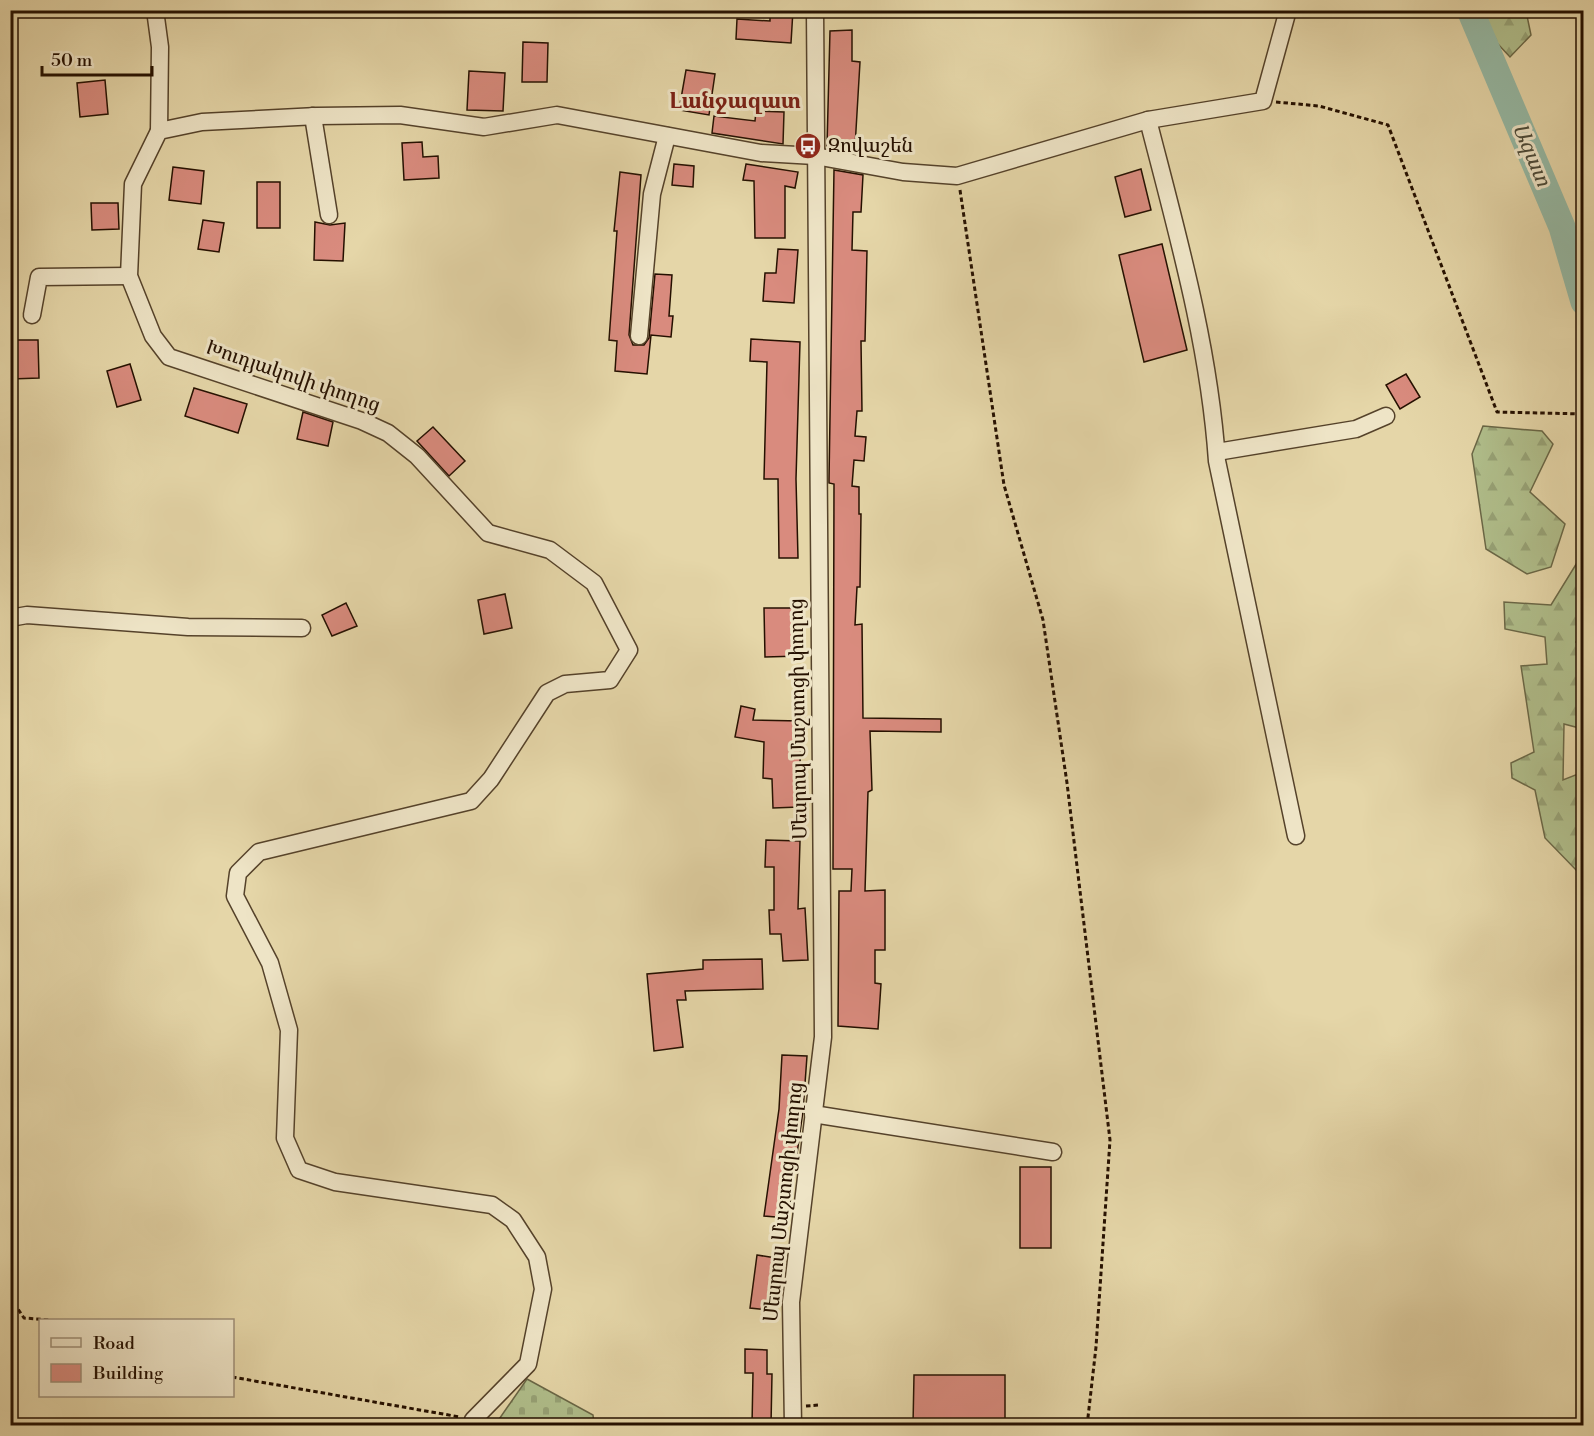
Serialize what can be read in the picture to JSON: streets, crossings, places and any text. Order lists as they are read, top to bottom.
{
  "streets": {
    "street": ["Խուդյակովի փողոց", "Մեսրոպ Մաշտոցի փողոց"]
  },
  "districts": ["Լանջազատ"],
  "water": ["Ազատ"],
  "places": {
    "bus stop": ["Զովաշեն"]
  },
  "legend": ["Road", "Building"],
  "scale_bar": "50 m"
}
